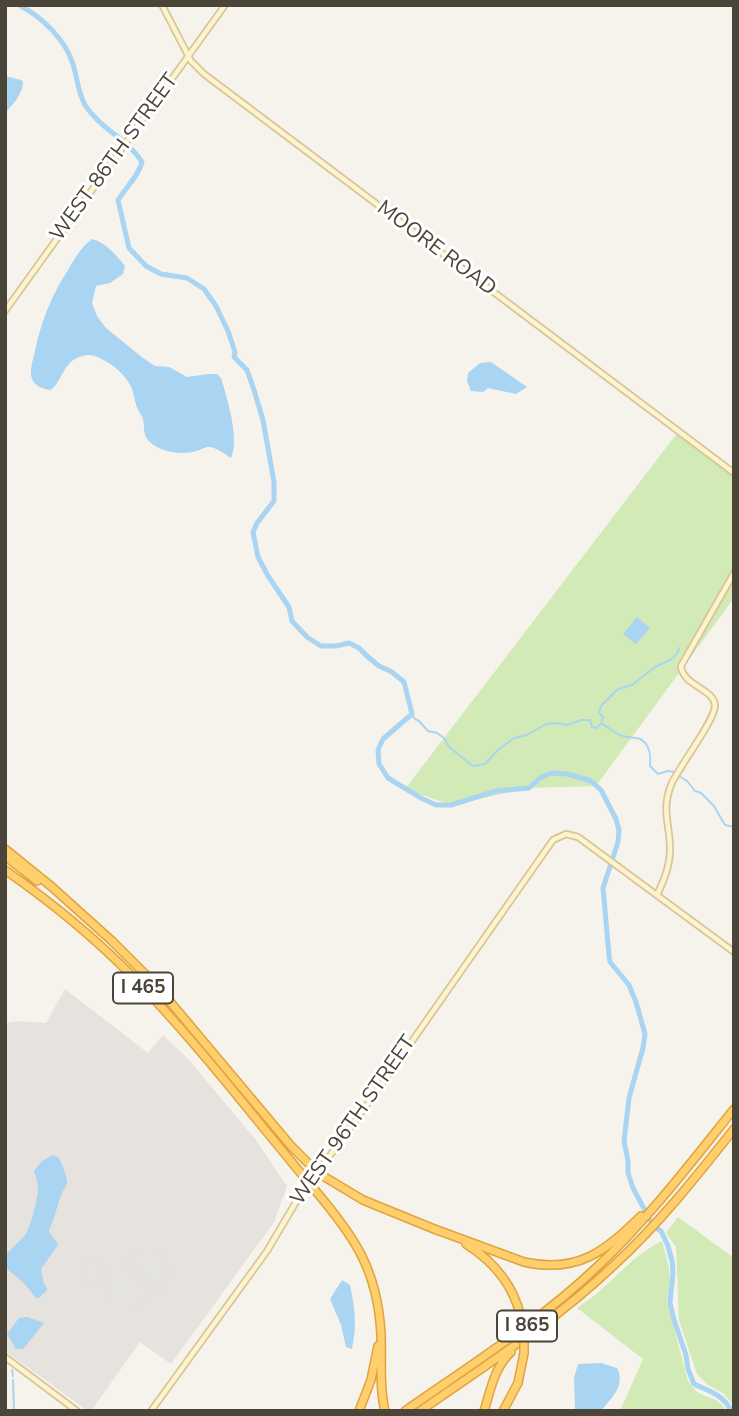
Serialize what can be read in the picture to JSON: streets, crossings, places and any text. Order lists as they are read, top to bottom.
{
  "streets": {
    "highway": ["I 465", "I 865"],
    "main road": ["WEST 86TH STREET", "MOORE ROAD", "WEST 96TH STREET"]
  },
  "crossings": [
    ["WEST 86TH STREET", "MOORE ROAD"]
  ]
}
